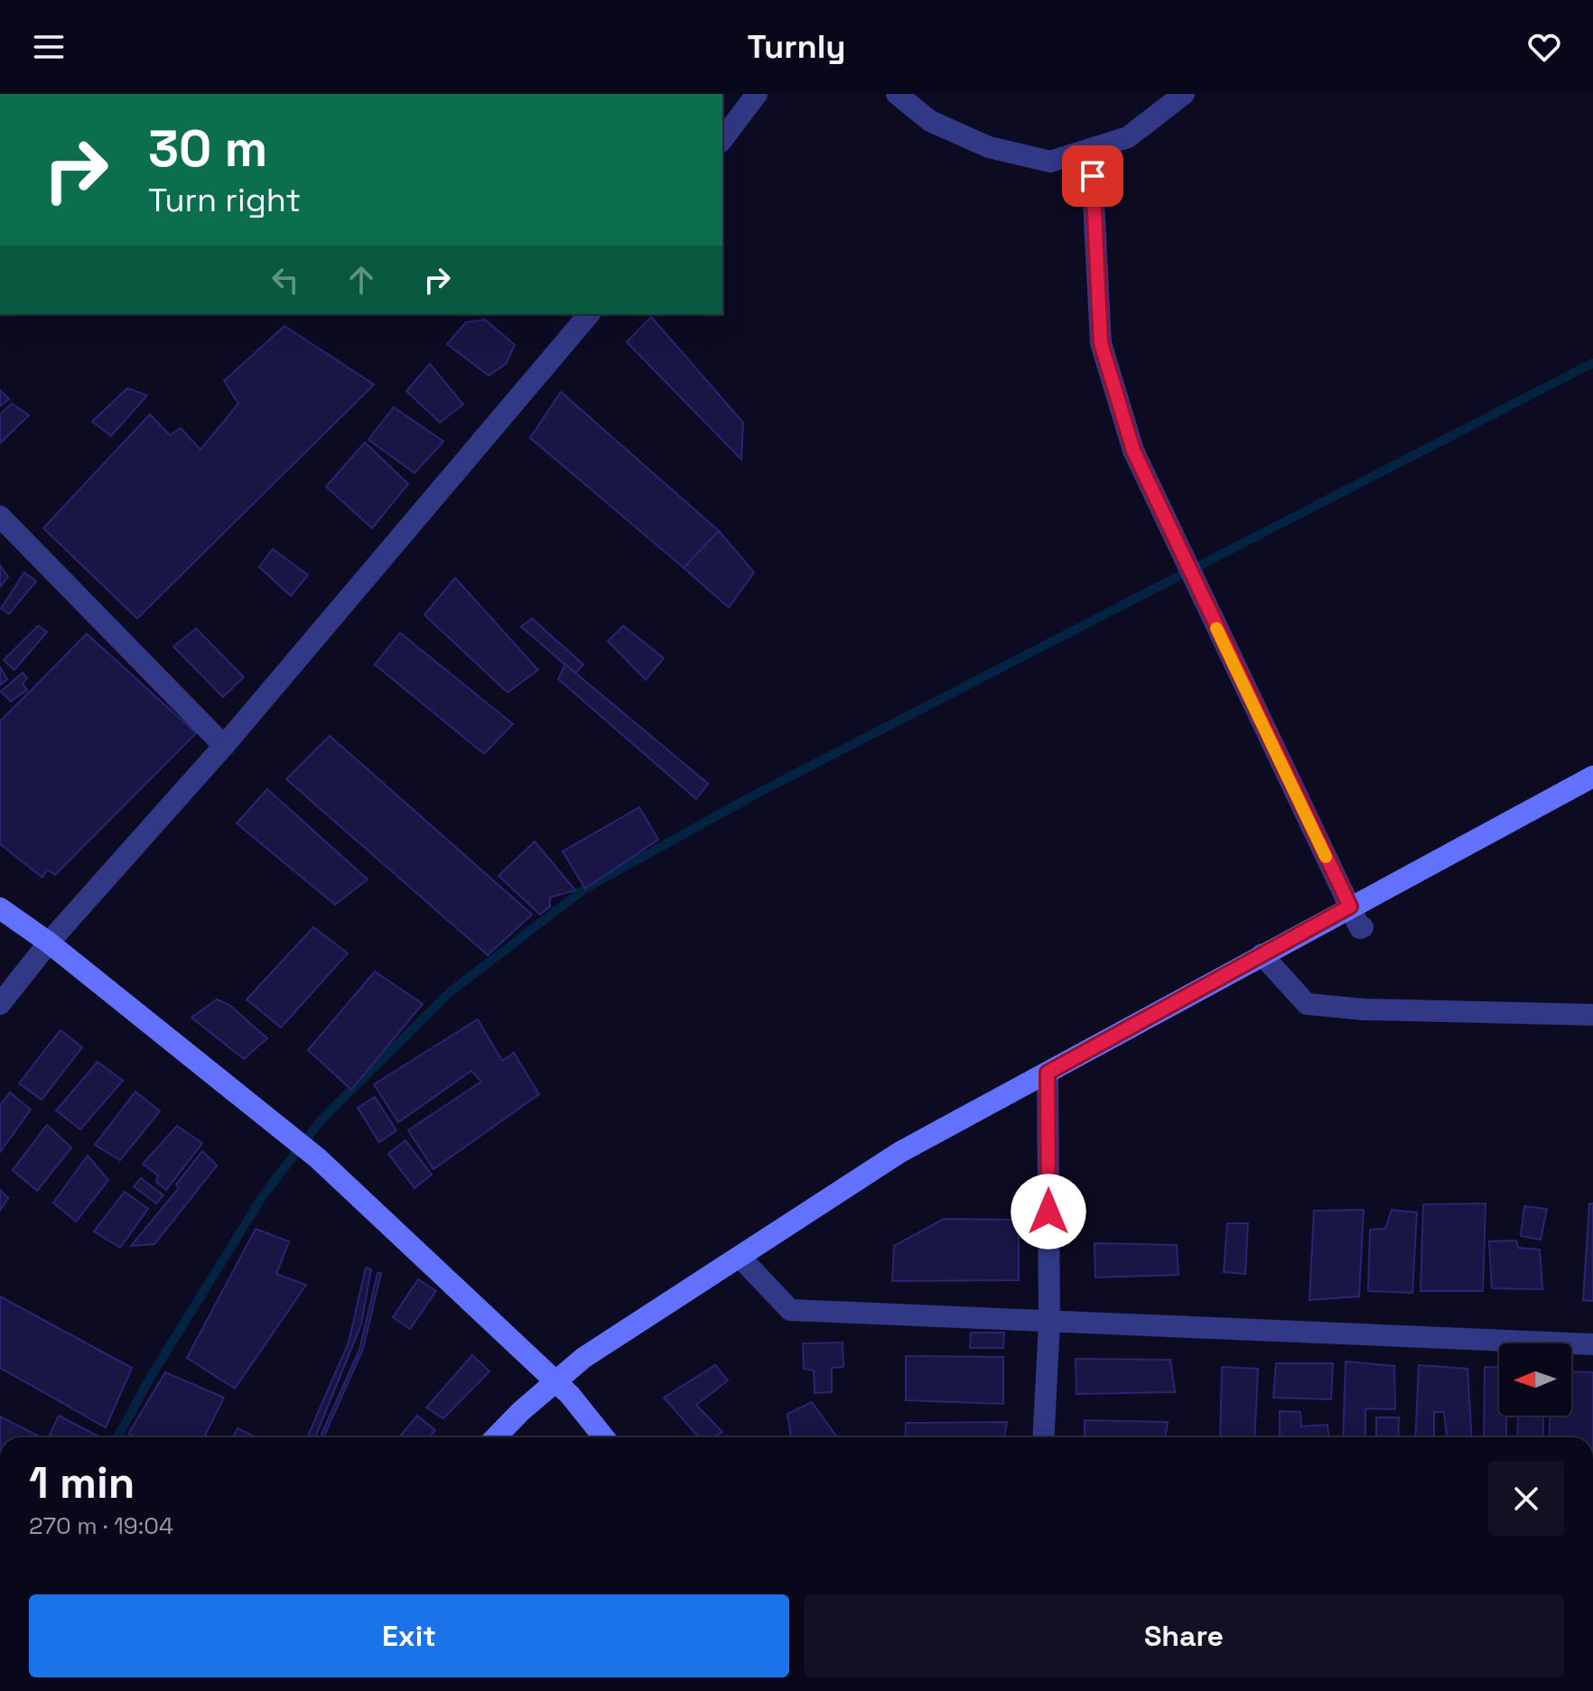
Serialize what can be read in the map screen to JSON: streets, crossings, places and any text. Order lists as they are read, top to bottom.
{
  "north": "left",
  "page": {
    "header": "Turnly",
    "turn": ["30 m", "Turn right"],
    "heading": ["1 min", "270 m · 19:04"],
    "buttons": ["Exit", "Share"]
  }
}
